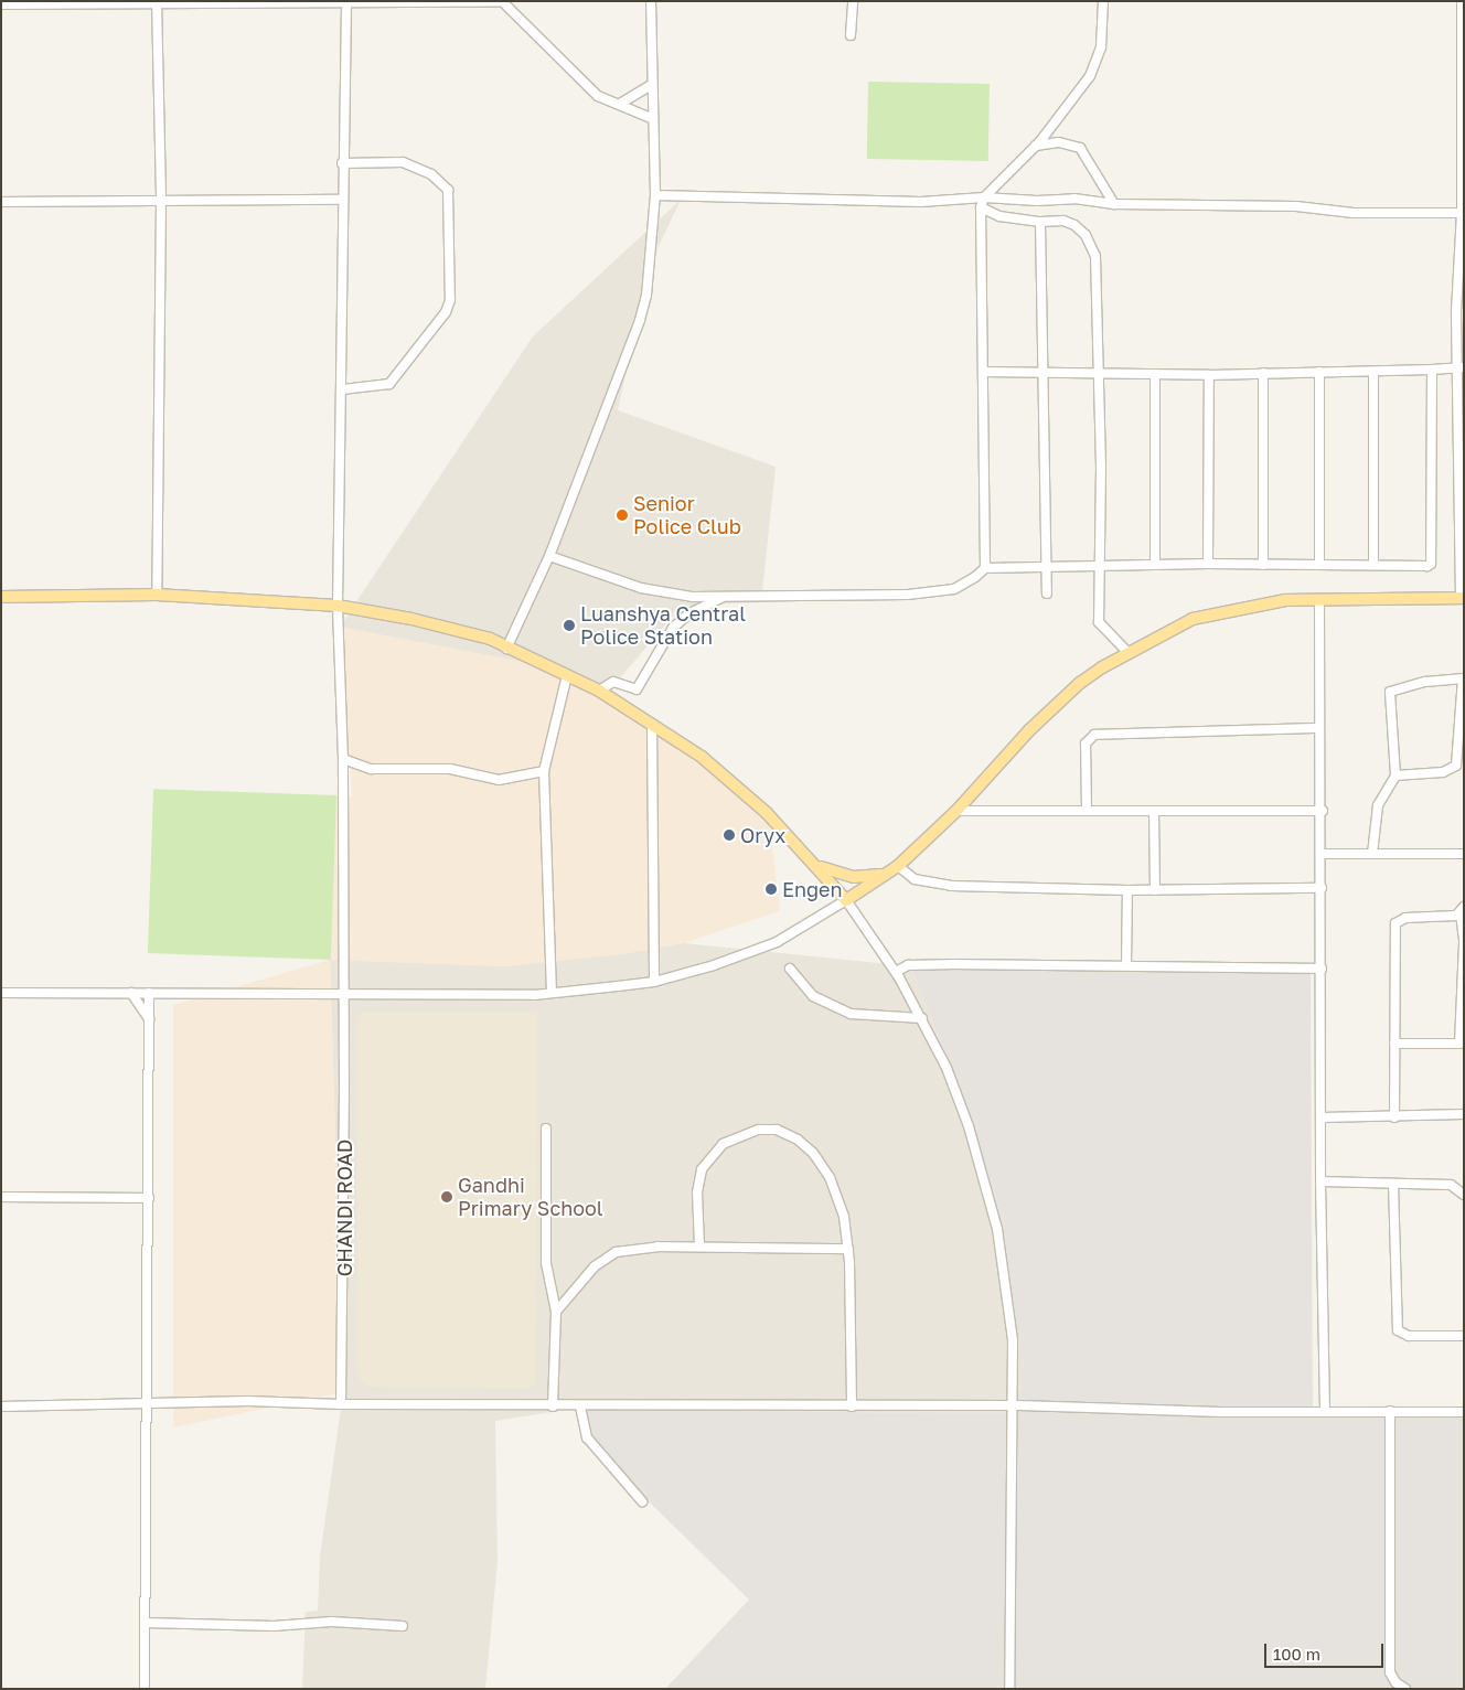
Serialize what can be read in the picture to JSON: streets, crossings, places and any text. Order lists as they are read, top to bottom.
{
  "streets": {
    "street": ["GHANDI ROAD"]
  },
  "places": [
    "Senior Police Club",
    "Luanshya Central Police Station",
    "Oryx",
    "Engen",
    "Gandhi Primary School"
  ],
  "scale_bar": "100 m"
}
